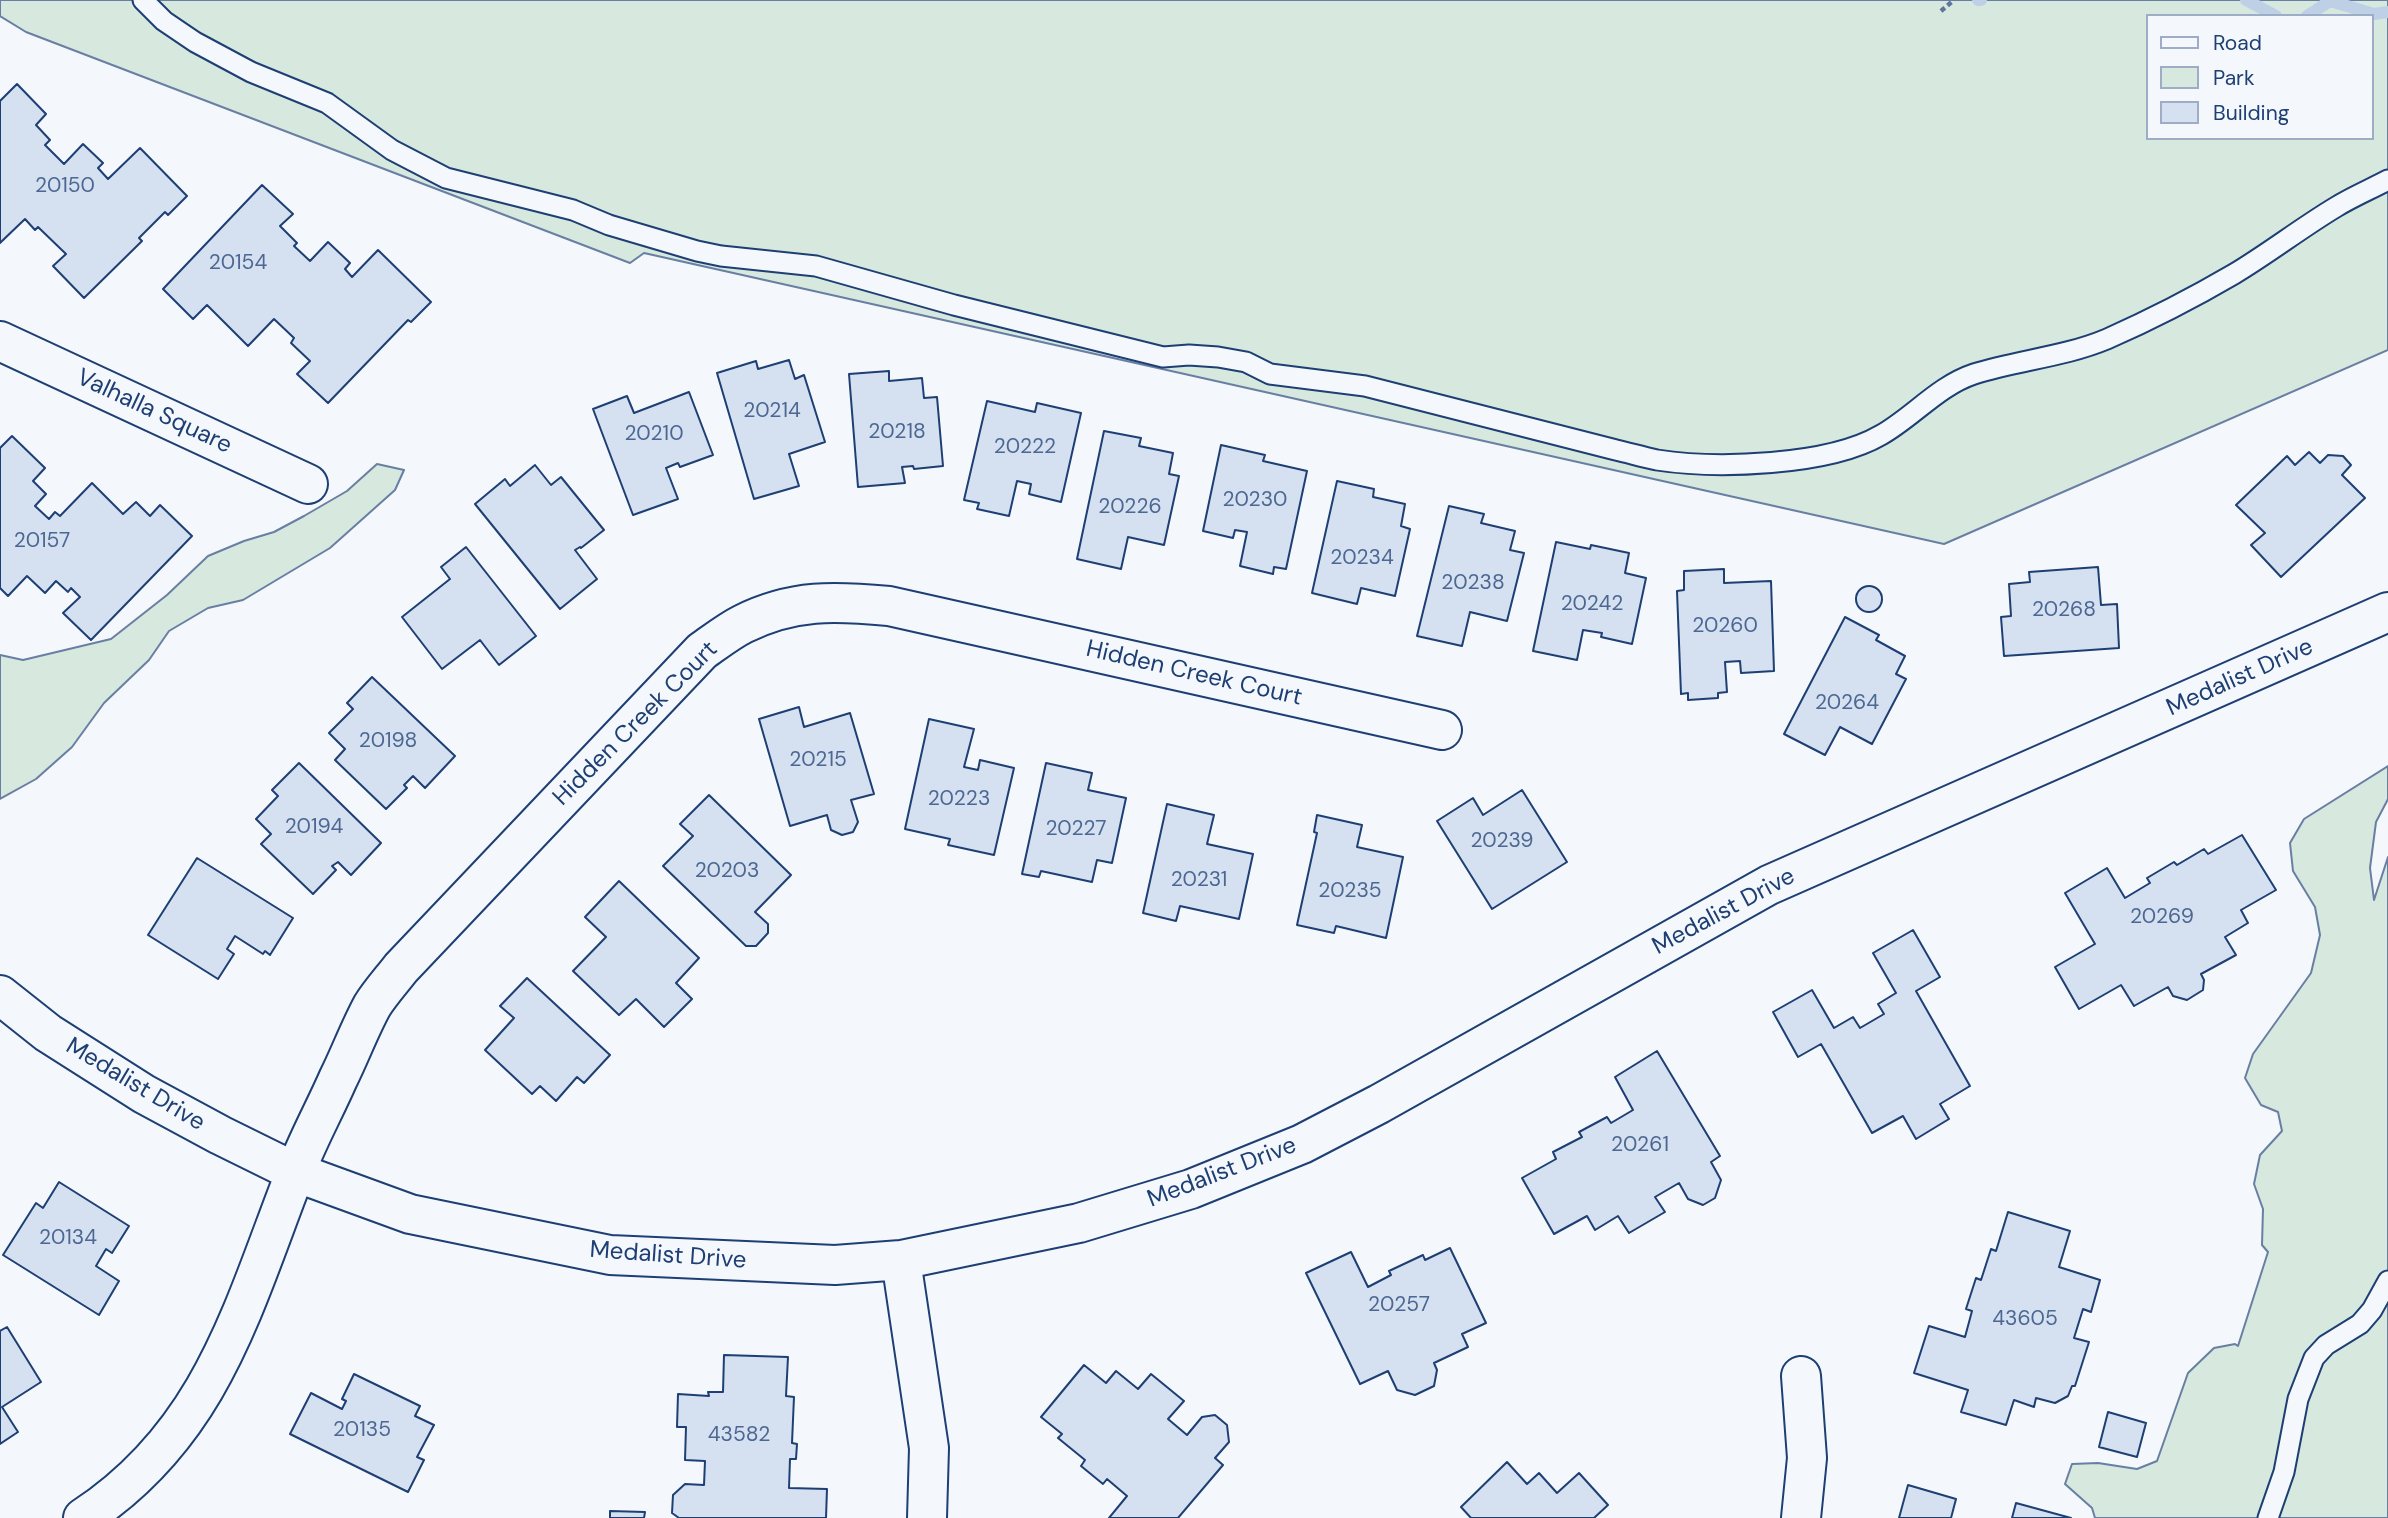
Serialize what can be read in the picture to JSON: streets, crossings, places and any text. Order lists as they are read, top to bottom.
{
  "streets": {
    "street": ["Valhalla Square", "Hidden Creek Court", "Medalist Drive"]
  },
  "crossings": [
    ["Hidden Creek Court", "Medalist Drive"]
  ],
  "house_numbers": [
    "20150",
    "20154",
    "20214",
    "20218",
    "20210",
    "20222",
    "20230",
    "20226",
    "20157",
    "20234",
    "20238",
    "20242",
    "20268",
    "20260",
    "20264",
    "20198",
    "20215",
    "20223",
    "20194",
    "20227",
    "20239",
    "20203",
    "20231",
    "20235",
    "20269",
    "20261",
    "20134",
    "20257",
    "43605",
    "20135",
    "43582"
  ],
  "legend": ["Road", "Park", "Building"]
}
